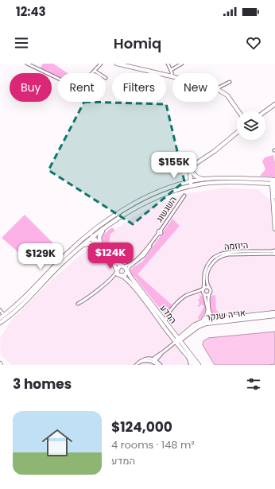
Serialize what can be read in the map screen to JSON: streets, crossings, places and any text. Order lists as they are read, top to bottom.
{
  "streets": {
    "street": [
      "השגשוג",
      "היוזמה",
      "המדע",
      "אריה שנקר"
    ]
  },
  "crossings": [
    ["השגשוג", "המדע"],
    ["המדע", "אריה שנקר"]
  ],
  "page": {
    "status": "12:43",
    "header": "Homiq",
    "chip": [
      "Buy",
      "Rent",
      "Filters",
      "New"
    ],
    "price": ["$155K", "$124K", "$129K"],
    "heading": "3 homes",
    "list": [
      {
        "name": "$124,000",
        "note": "4 rooms · 148 m² · המדע"
      }
    ]
  }
}
